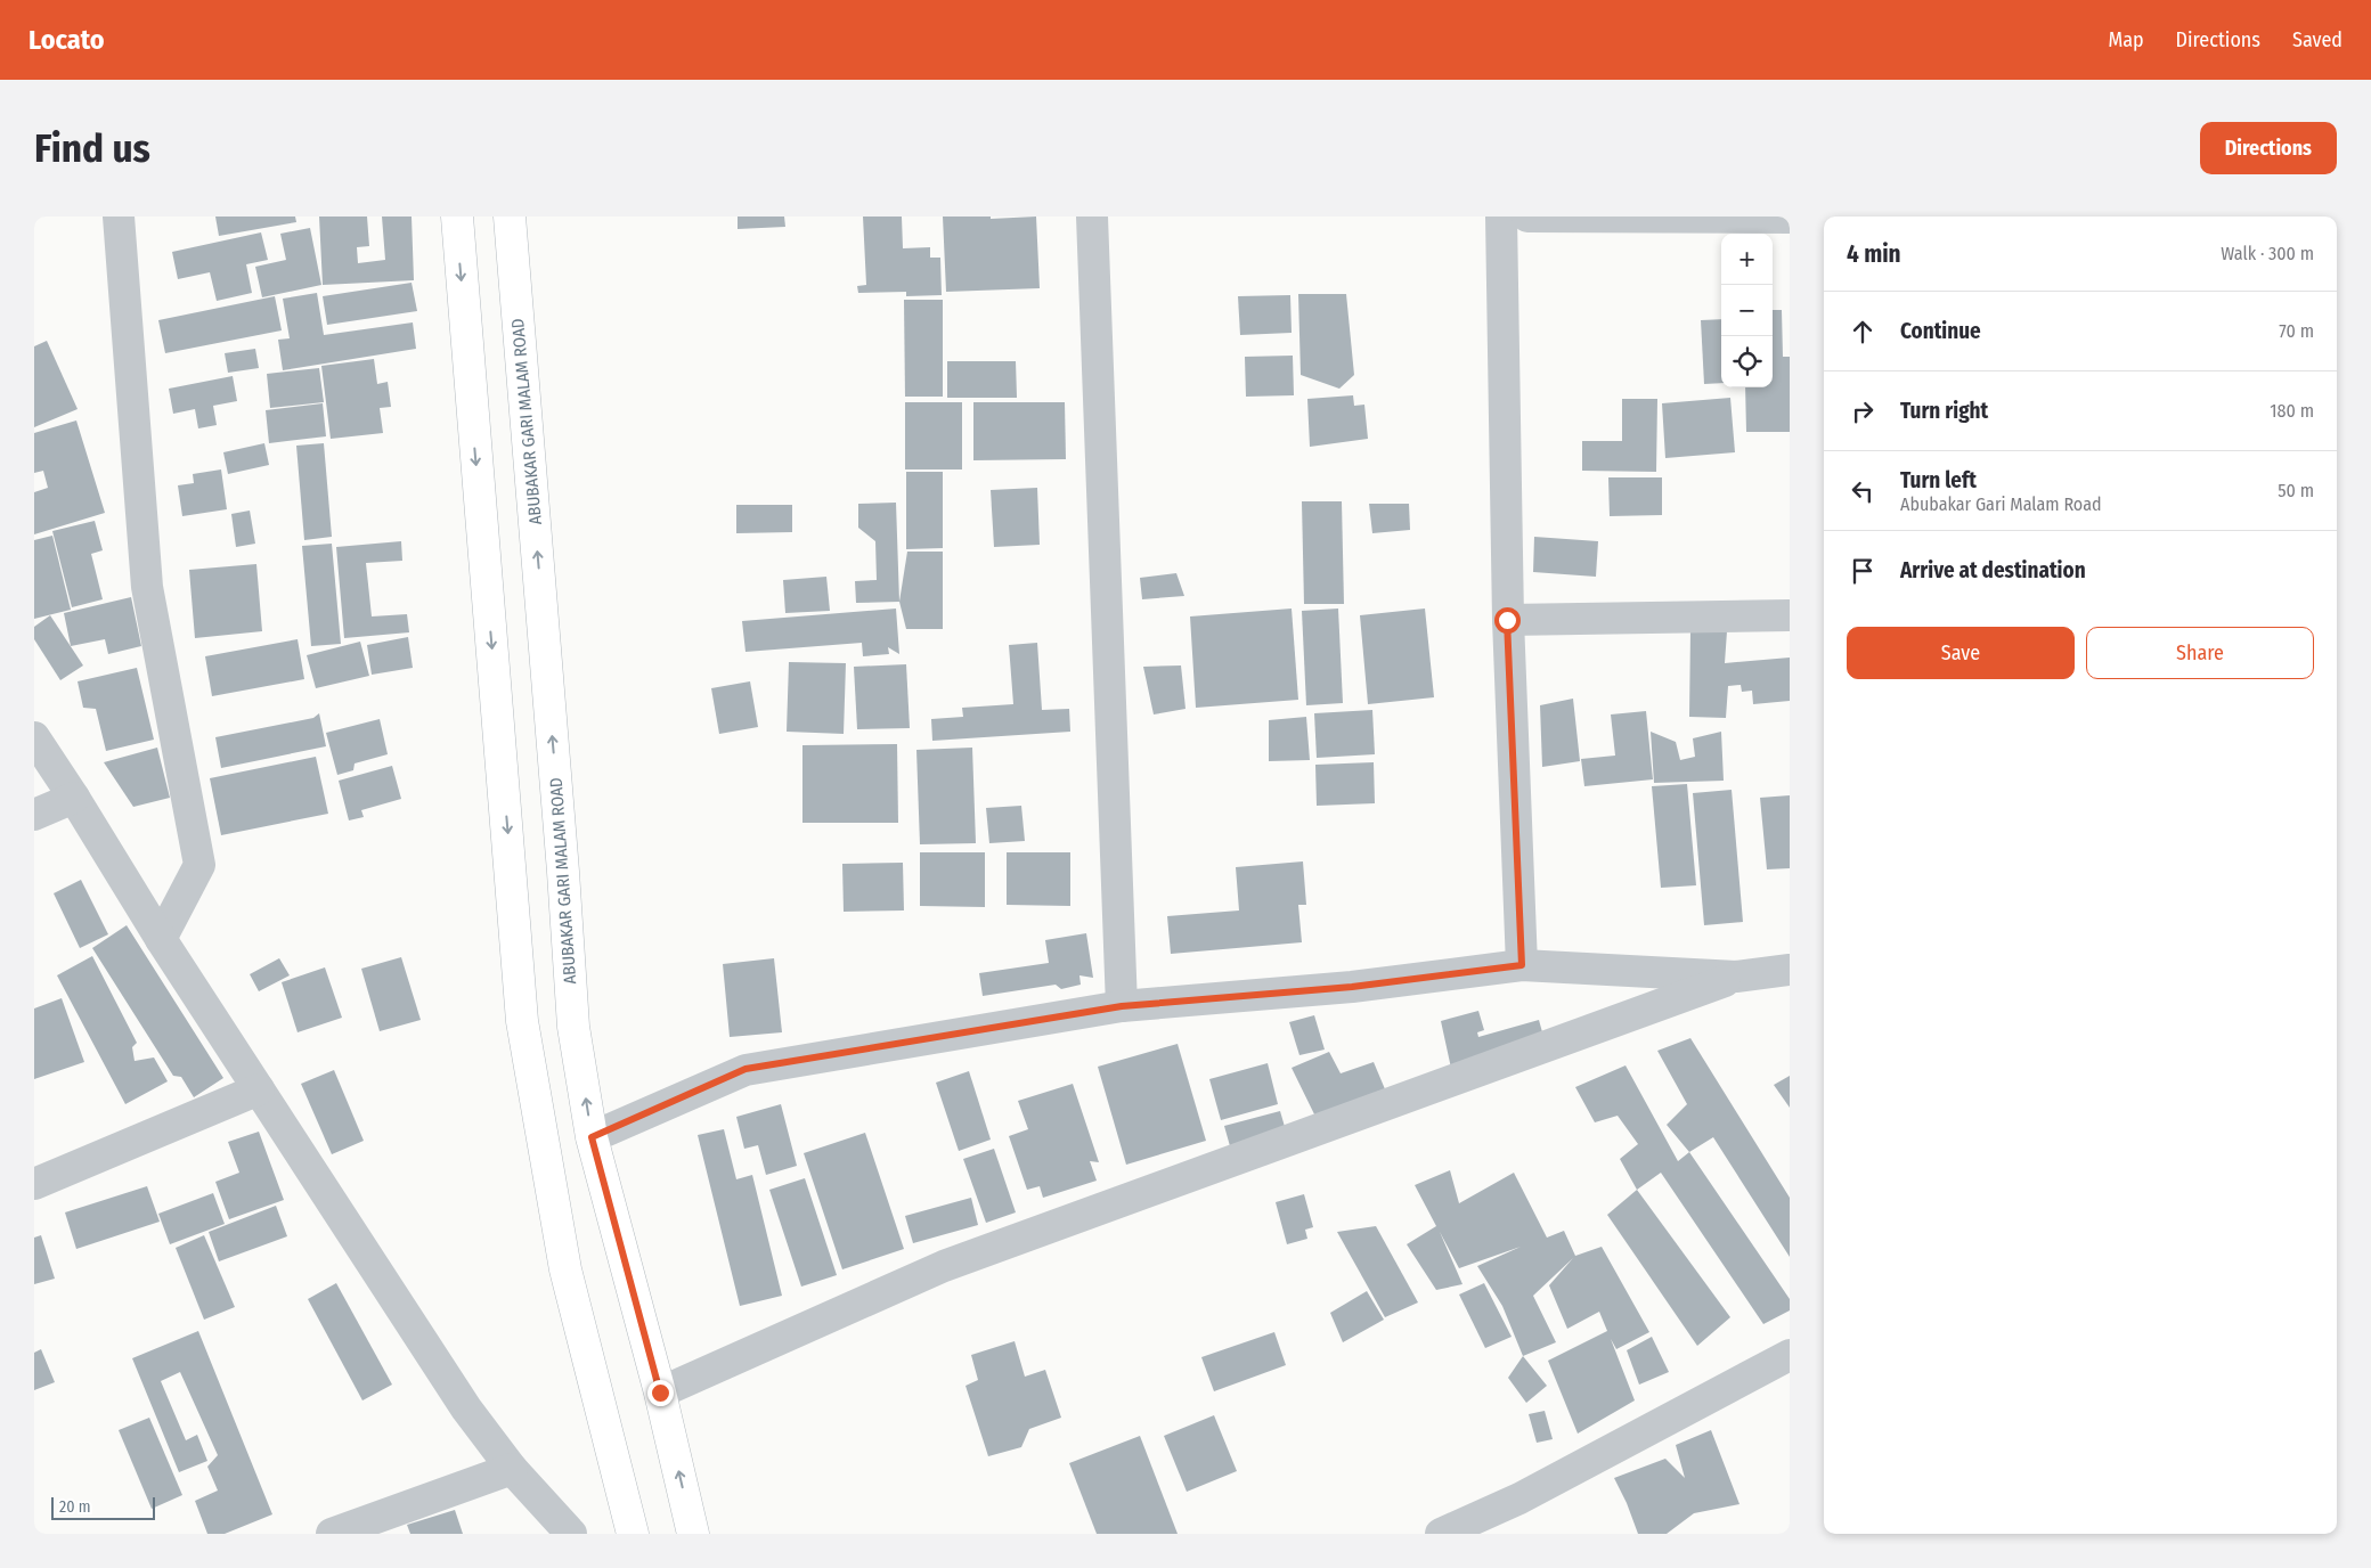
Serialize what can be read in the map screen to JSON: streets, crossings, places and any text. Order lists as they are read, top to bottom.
{
  "streets": {
    "street": ["ABUBAKAR GARI MALAM ROAD"]
  },
  "scale_bar": "20 m",
  "page": {
    "header": "Locato",
    "nav": ["Map", "Directions", "Saved"],
    "buttons": [
      "Directions",
      ["Save", "Share"]
    ],
    "title": "Find us",
    "heading": ["4 min", "Walk · 300 m"],
    "map_buttons": ["+", "−"],
    "list": [
      ["Continue", "70 m"],
      ["Turn right", "180 m"],
      ["Turn left", "Abubakar Gari Malam Road", "50 m"],
      "Arrive at destination"
    ],
    "scale": "20 m"
  }
}
